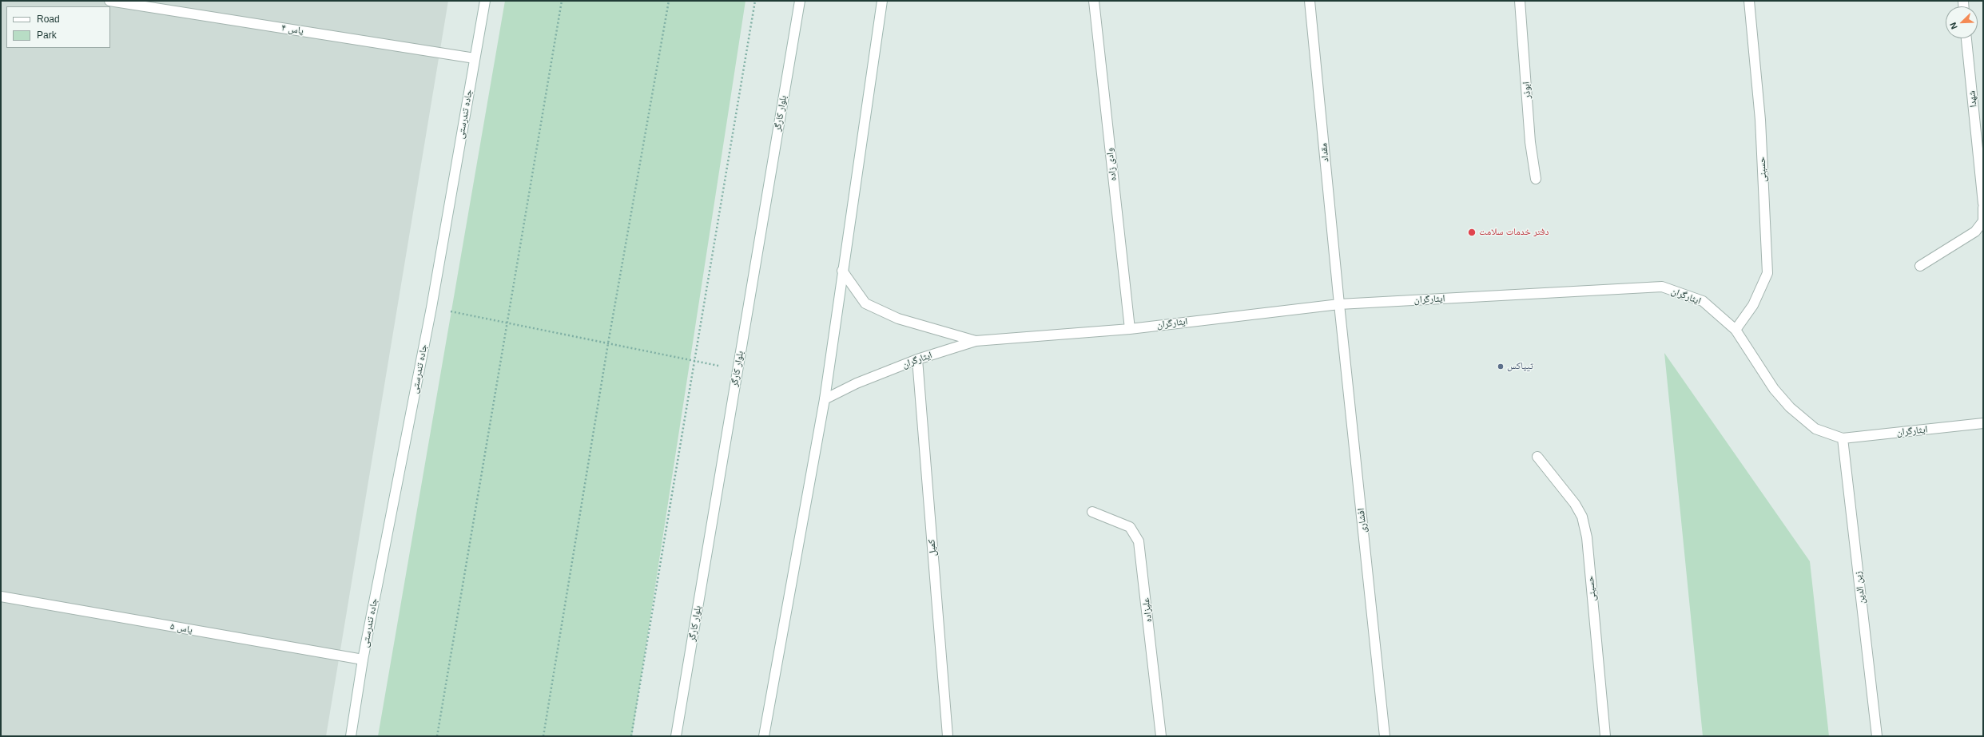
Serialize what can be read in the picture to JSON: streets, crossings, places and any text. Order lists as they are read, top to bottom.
{
  "streets": {
    "street": [
      "یاس ۴",
      "ابوذر",
      "شهدا",
      "بلوار کارگر",
      "جاده تندرستی",
      "مقداد",
      "وادی زاده",
      "حسینی",
      "ایثارگران",
      "افشاری",
      "کمیل",
      "زین الدین",
      "علیزاده",
      "یاس ۵"
    ]
  },
  "crossings": [
    ["یاس ۴", "جاده تندرستی"],
    ["جاده تندرستی", "یاس ۵"],
    ["مقداد", "ایثارگران"],
    ["مقداد", "افشاری"],
    ["وادی زاده", "ایثارگران"],
    ["حسینی", "ایثارگران"],
    ["ایثارگران", "افشاری"],
    ["ایثارگران", "کمیل"],
    ["ایثارگران", "زین الدین"]
  ],
  "places": ["دفتر خدمات سلامت", "تیپاکس"],
  "legend": ["Road", "Park"],
  "north": "bottom left"
}
